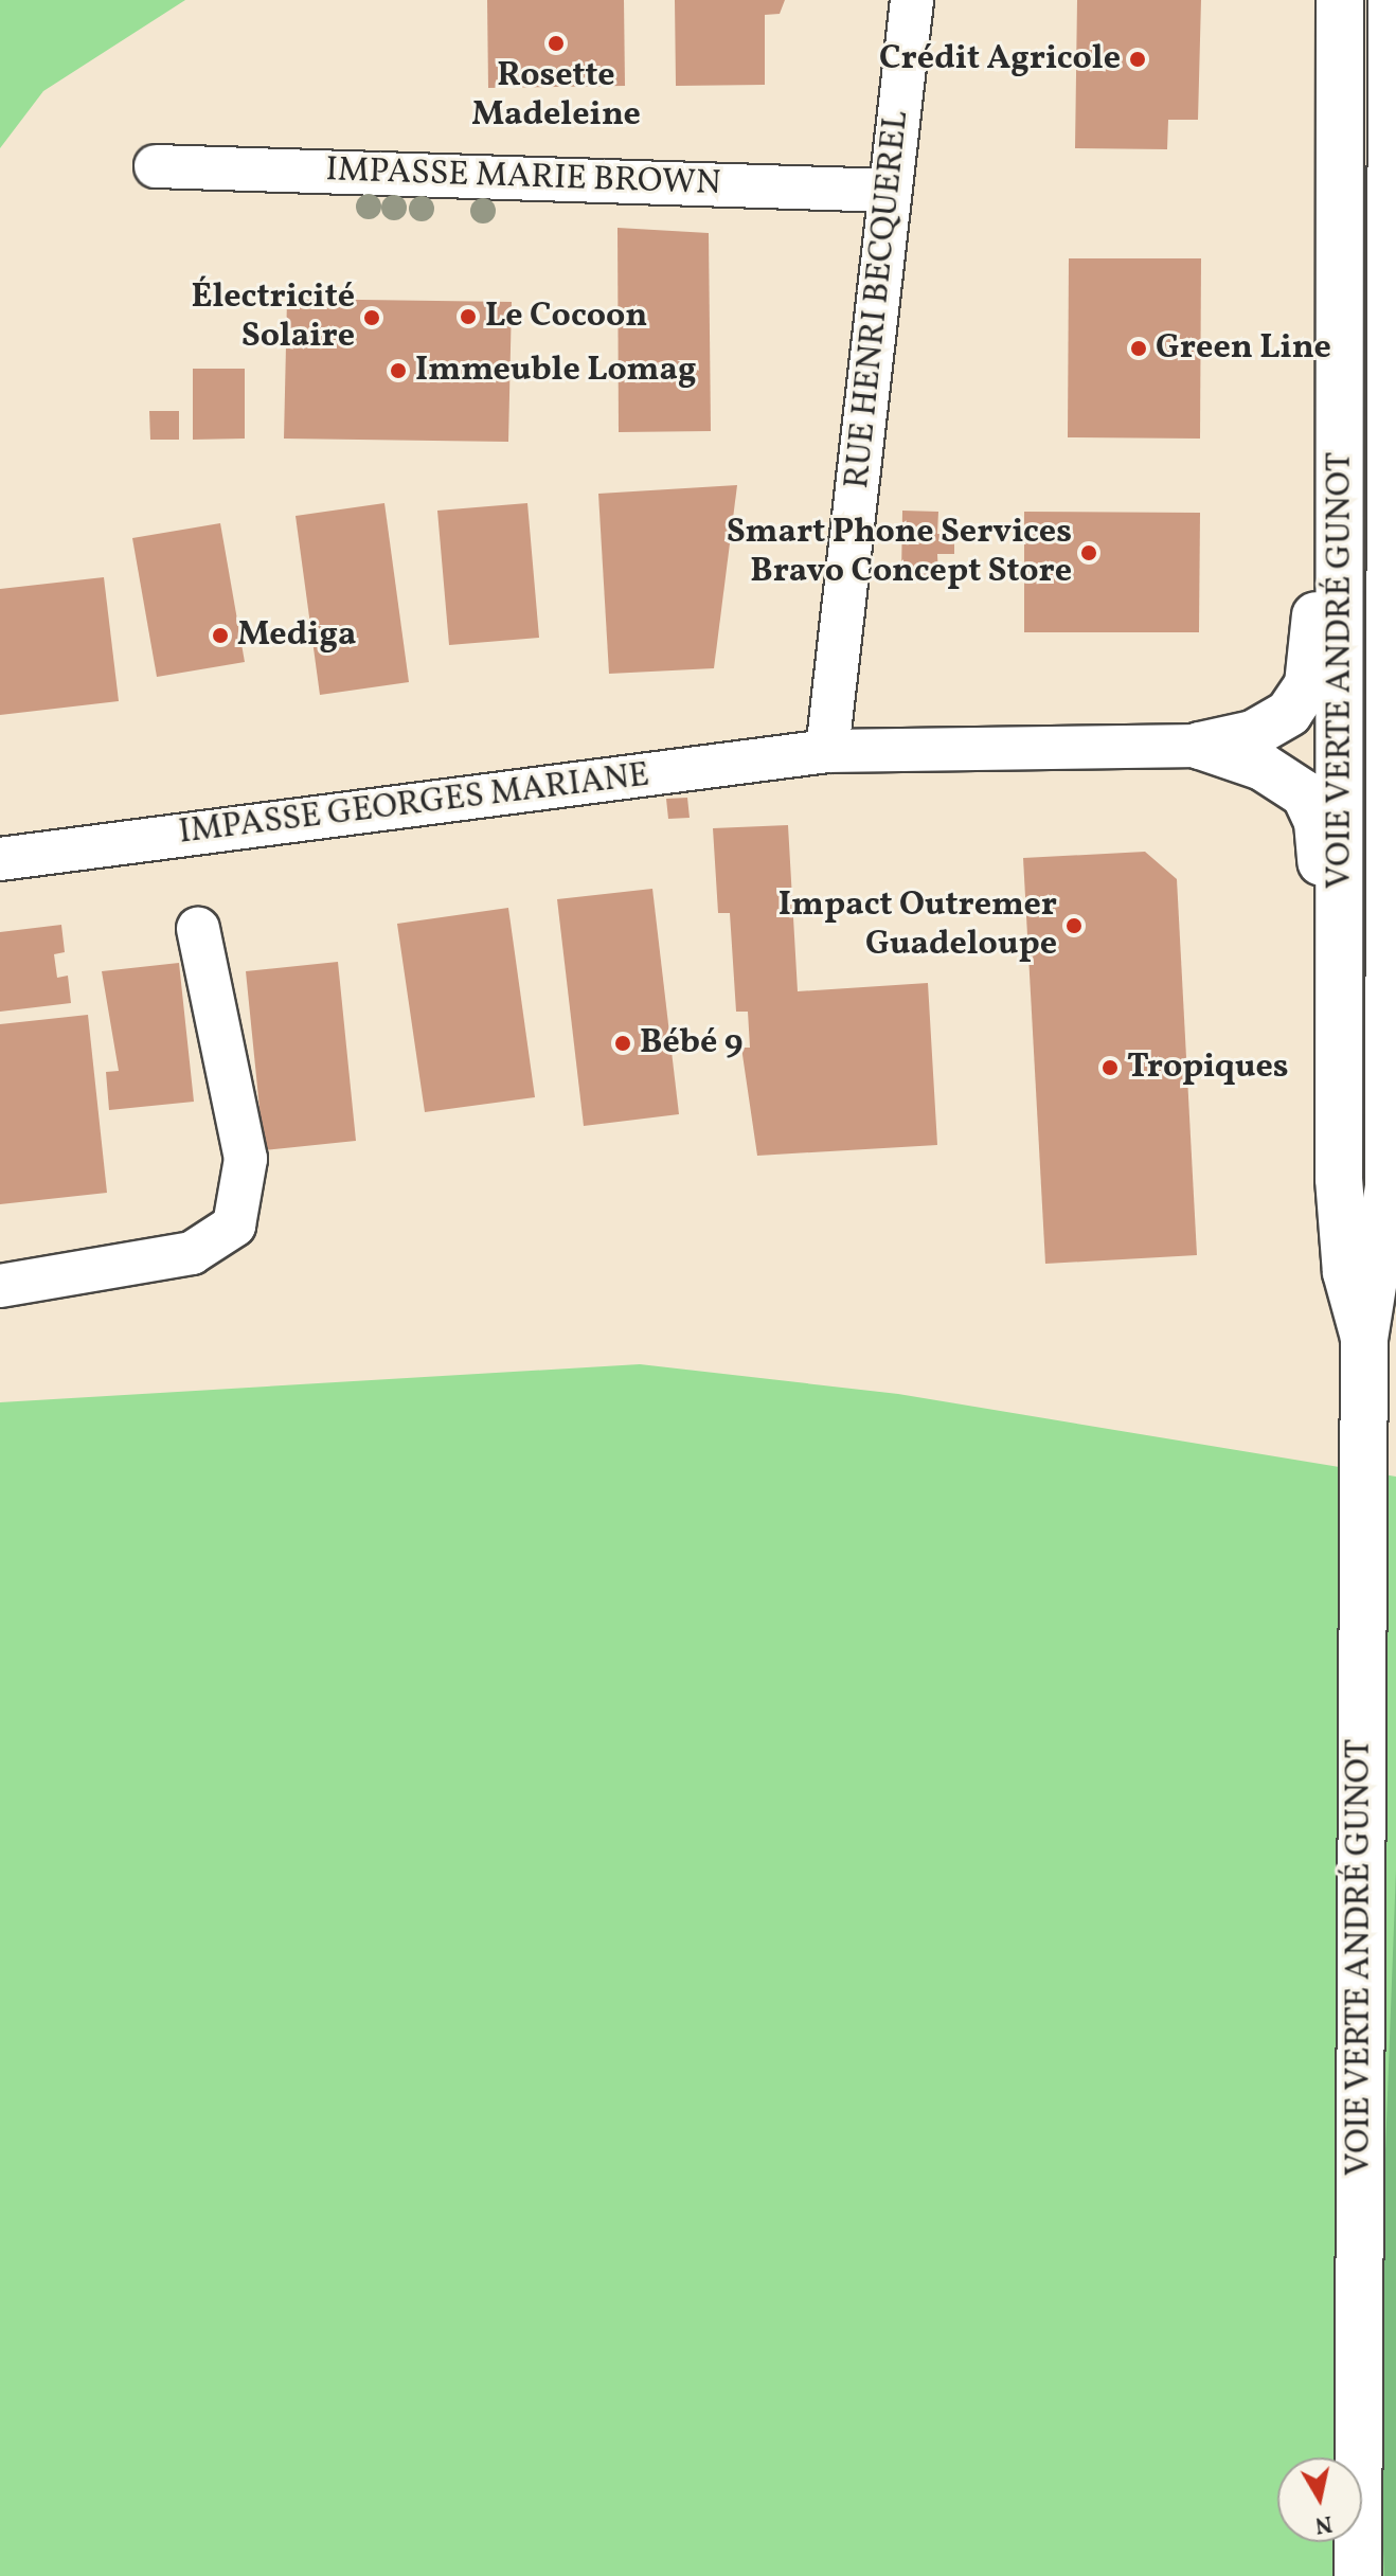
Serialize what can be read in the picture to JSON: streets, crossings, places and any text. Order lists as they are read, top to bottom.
{
  "streets": {
    "main road": ["VOIE VERTE ANDRÉ GUNOT"],
    "street": ["IMPASSE MARIE BROWN", "RUE HENRI BECQUEREL", "IMPASSE GEORGES MARIANE"]
  },
  "crossings": [
    ["IMPASSE MARIE BROWN", "RUE HENRI BECQUEREL"],
    ["RUE HENRI BECQUEREL", "IMPASSE GEORGES MARIANE"]
  ],
  "places": [
    "Rosette Madeleine",
    "Crédit Agricole",
    "Le Cocoon",
    "Électricité Solaire",
    "Green Line",
    "Immeuble Lomag",
    "Smart Phone Services Bravo Concept Store",
    "Mediga",
    "Impact Outremer Guadeloupe",
    "Bébé 9",
    "Tropiques"
  ],
  "north": "bottom"
}
